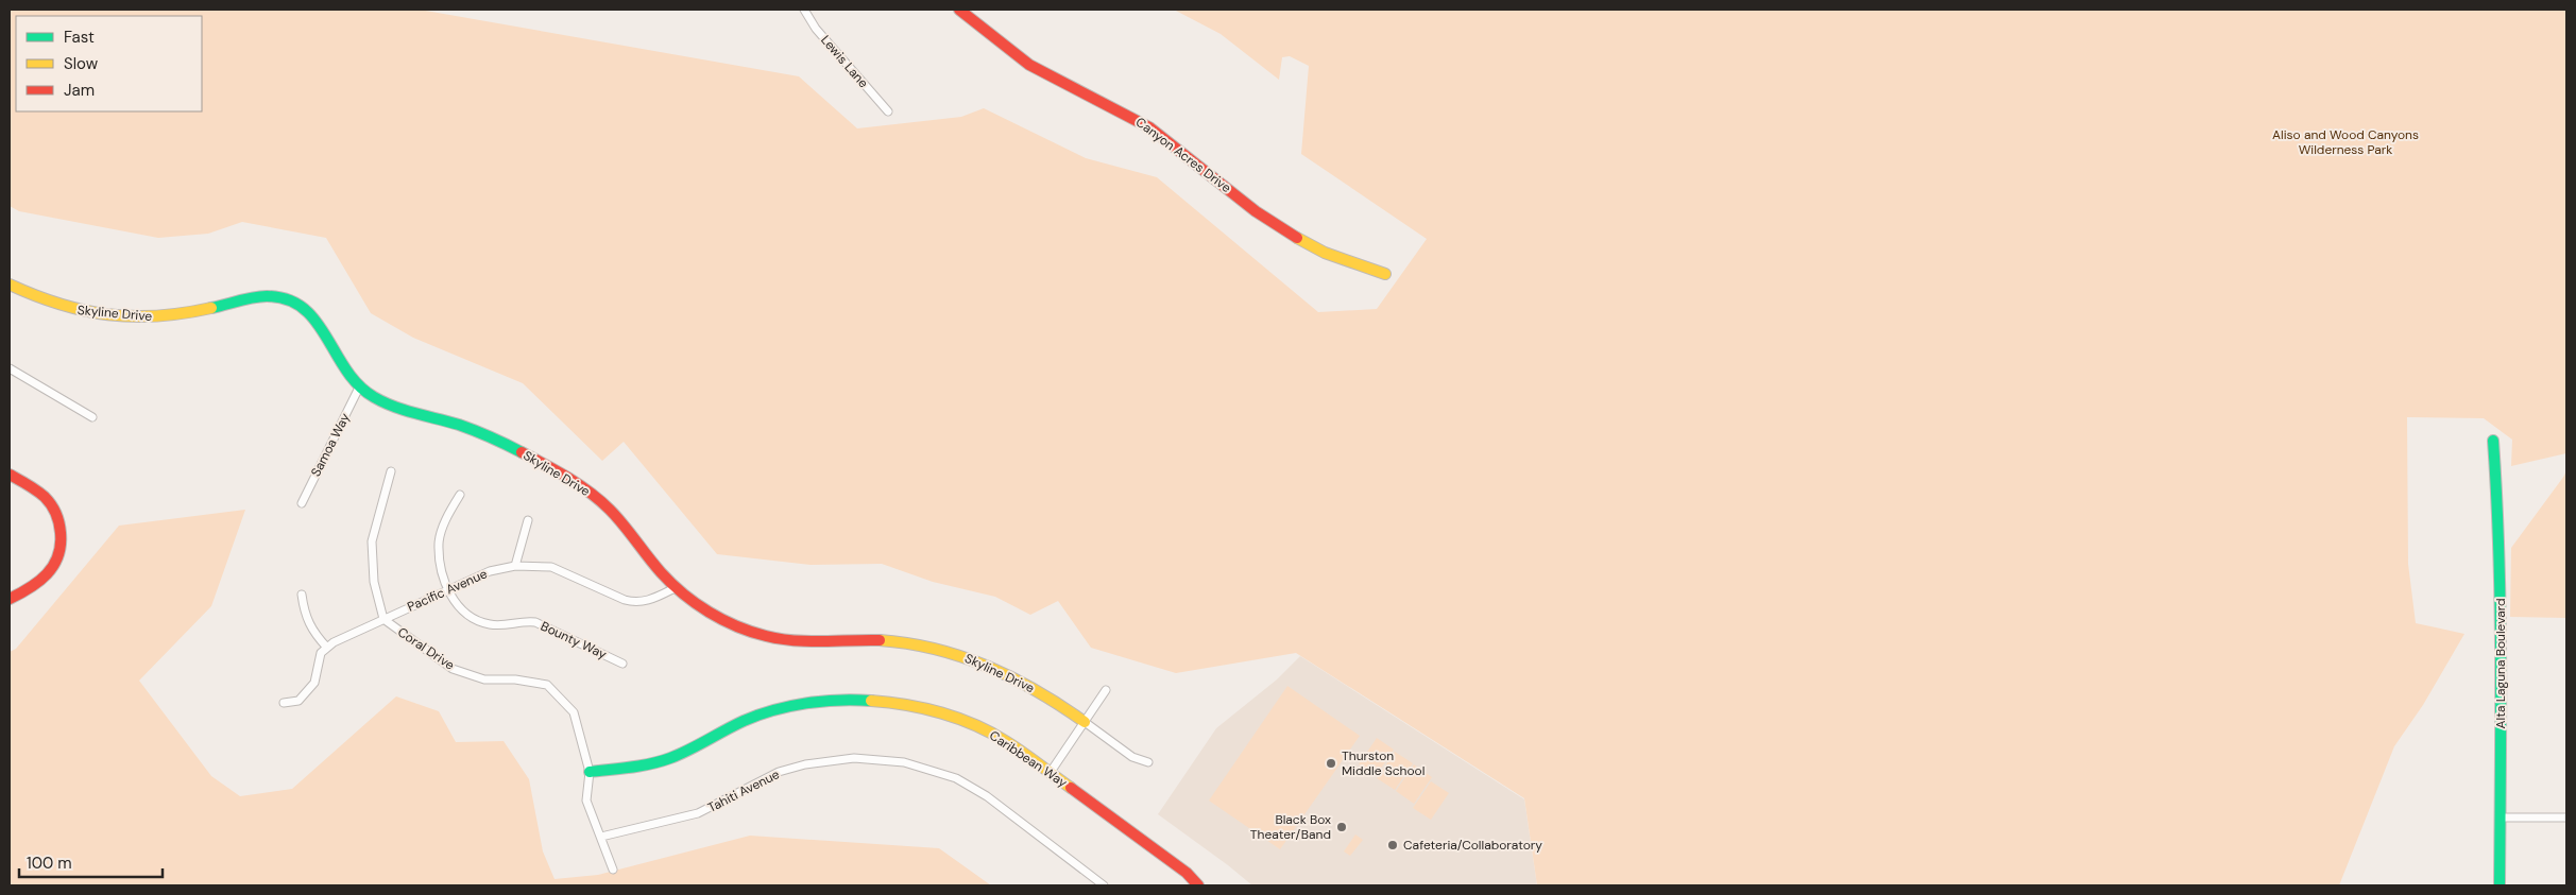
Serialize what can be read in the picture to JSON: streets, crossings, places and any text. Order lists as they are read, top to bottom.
{
  "streets": {
    "street": [
      "Lewis Lane",
      "Canyon Acres Drive",
      "Skyline Drive",
      "Samoa Way",
      "Pacific Avenue",
      "Bounty Way",
      "Coral Drive",
      "Alta Laguna Boulevard",
      "Caribbean Way",
      "Tahiti Avenue"
    ]
  },
  "crossings": [
    ["Skyline Drive", "Samoa Way"],
    ["Skyline Drive", "Pacific Avenue"],
    ["Pacific Avenue", "Bounty Way"],
    ["Pacific Avenue", "Coral Drive"],
    ["Coral Drive", "Caribbean Way"],
    ["Coral Drive", "Tahiti Avenue"]
  ],
  "parks": ["Aliso and Wood Canyons Wilderness Park"],
  "places": ["Thurston Middle School", "Black Box Theater/Band", "Cafeteria/Collaboratory"],
  "legend": ["Fast", "Slow", "Jam"],
  "scale_bar": "100 m"
}
